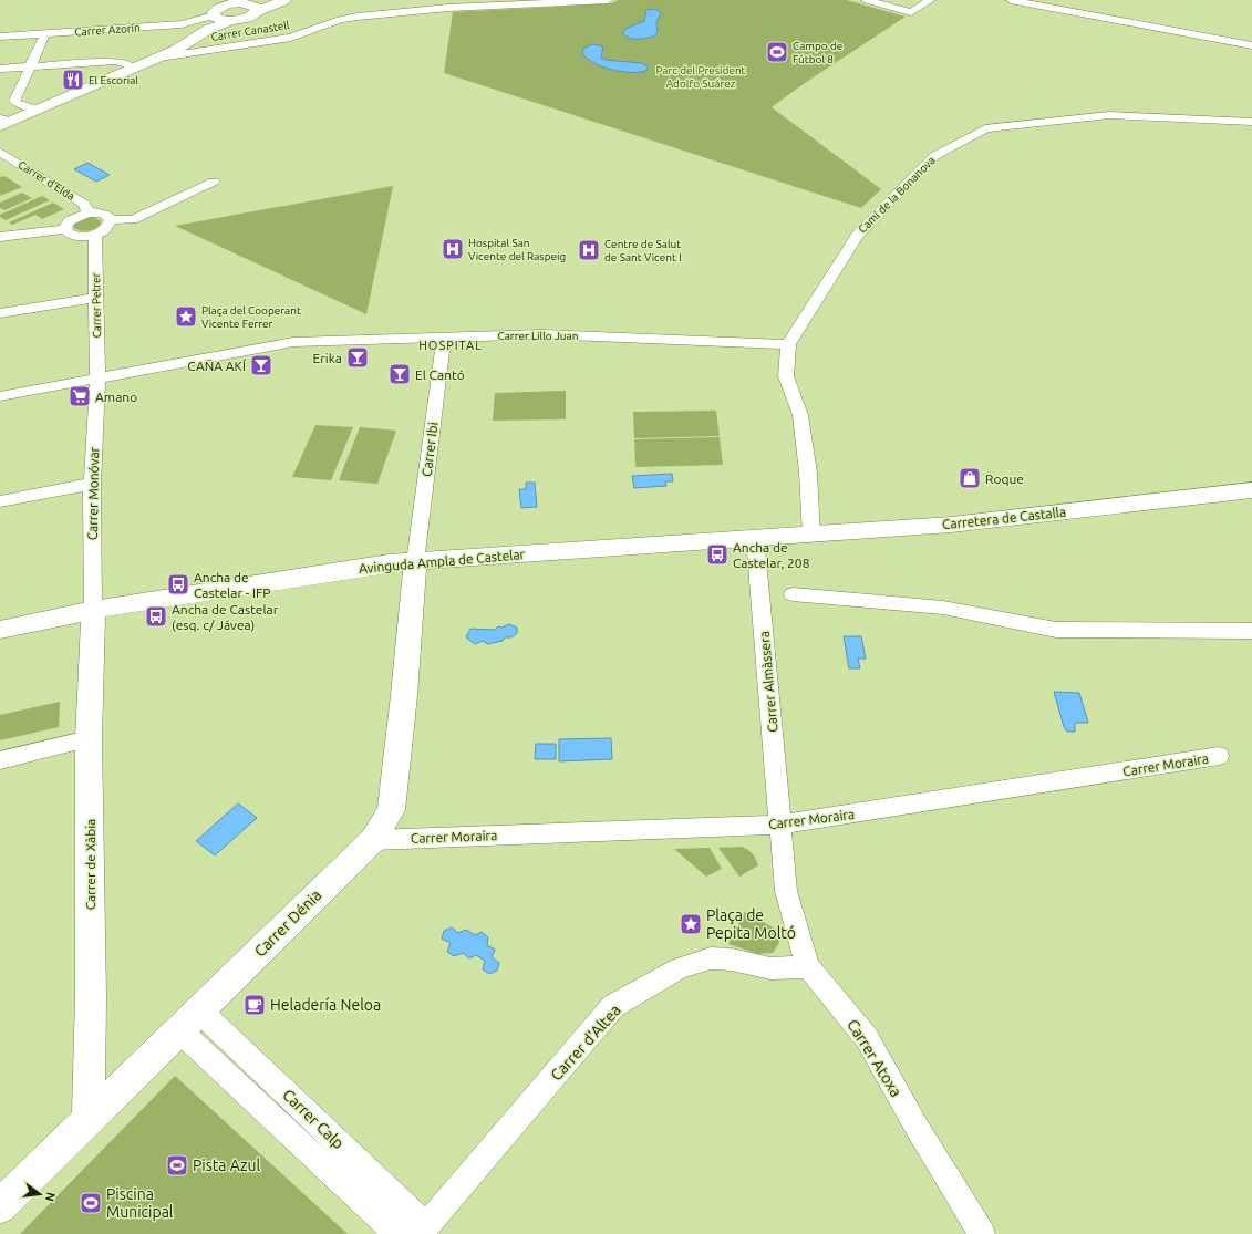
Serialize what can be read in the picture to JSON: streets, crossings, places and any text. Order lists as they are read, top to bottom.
{
  "streets": {
    "main road": [
      "Carretera de Castalla",
      "Avinguda Ampla de Castelar",
      "Carrer de Xàbia",
      "Carrer Dénia"
    ],
    "street": [
      "Carrer Azorín",
      "Carrer Canastell",
      "Carrer d’Elda",
      "Camí de la Bonanova",
      "Carrer Petrer",
      "Carrer Lillo Juan",
      "Carrer Ibi",
      "Carrer Monóvar",
      "Carrer Almàssera",
      "Carrer Moraira",
      "Carrer d'Altea",
      "Carrer Atoxa",
      "Carrer Calp"
    ]
  },
  "crossings": [
    ["Camí de la Bonanova", "Carrer Lillo Juan"],
    ["Camí de la Bonanova", "Carretera de Castalla"],
    ["Carrer Petrer", "Carrer Lillo Juan"],
    ["Carrer Petrer", "Carrer Monóvar"],
    ["Carrer Lillo Juan", "Carrer Ibi"],
    ["Carrer Lillo Juan", "Carrer Monóvar"],
    ["Carrer Ibi", "Avinguda Ampla de Castelar"],
    ["Carrer Ibi", "Carrer Dénia"],
    ["Carrer Monóvar", "Avinguda Ampla de Castelar"],
    ["Carrer Monóvar", "Carrer de Xàbia"],
    ["Carretera de Castalla", "Avinguda Ampla de Castelar"],
    ["Carretera de Castalla", "Carrer Almàssera"],
    ["Avinguda Ampla de Castelar", "Carrer Almàssera"],
    ["Avinguda Ampla de Castelar", "Carrer de Xàbia"],
    ["Avinguda Ampla de Castelar", "Carrer Dénia"],
    ["Carrer Almàssera", "Carrer Moraira"],
    ["Carrer Almàssera", "Carrer Atoxa"],
    ["Carrer Moraira", "Carrer Dénia"],
    ["Carrer Moraira", "Carrer Atoxa"],
    ["Carrer de Xàbia", "Carrer Dénia"],
    ["Carrer Dénia", "Carrer Calp"],
    ["Carrer d'Altea", "Carrer Atoxa"],
    ["Carrer d'Altea", "Carrer Calp"]
  ],
  "districts": ["HOSPITAL"],
  "parks": ["Parc del President Adolfo Suárez"],
  "places": {
    "sports": ["Campo de Fútbol 8", "Pista Azul", "Piscina Municipal"],
    "restaurant": ["El Escorial"],
    "hospital": ["Hospital San Vicente del Raspeig", "Centre de Salut de Sant Vicent I"],
    "place": ["Plaça del Cooperant Vicente Ferrer", "Plaça de Pepita Moltó"],
    "bar": ["Erika", "CAÑA AKÍ", "El Cantó"],
    "supermarket": ["Amano"],
    "shop": ["Roque"],
    "bus stop": ["Ancha de Castelar, 208", "Ancha de Castelar - IFP", "Ancha de Castelar (esq. c/ Jávea)"],
    "cafe": ["Heladería Neloa"]
  },
  "north": "right"
}
